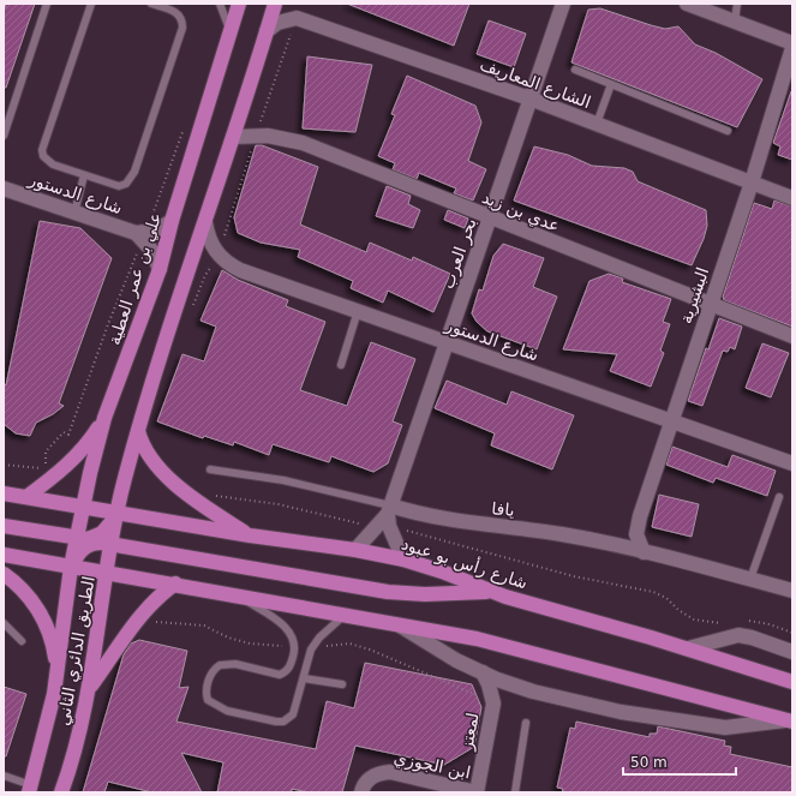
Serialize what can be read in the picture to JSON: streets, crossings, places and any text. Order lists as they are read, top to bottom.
{
  "streets": {
    "main road": ["علي بن عمر العطية", "شارع رأس بو عبود", "الطريق الدائري الثاني"],
    "street": [
      "الشارع المعاريف",
      "شارع الدستور",
      "عدي بن زيد",
      "بحر العرب",
      "البشيرية",
      "يافا",
      "لمعتز",
      "ابن الجوزي"
    ]
  },
  "crossings": [
    ["الشارع المعاريف", "بحر العرب"],
    ["الشارع المعاريف", "البشيرية"],
    ["شارع الدستور", "بحر العرب"],
    ["شارع الدستور", "علي بن عمر العطية"],
    ["شارع الدستور", "البشيرية"],
    ["عدي بن زيد", "بحر العرب"],
    ["عدي بن زيد", "البشيرية"],
    ["بحر العرب", "يافا"],
    ["بحر العرب", "شارع رأس بو عبود"],
    ["علي بن عمر العطية", "شارع رأس بو عبود"],
    ["علي بن عمر العطية", "الطريق الدائري الثاني"],
    ["البشيرية", "يافا"],
    ["شارع رأس بو عبود", "الطريق الدائري الثاني"],
    ["لمعتز", "ابن الجوزي"]
  ],
  "scale_bar": "50 m"
}
